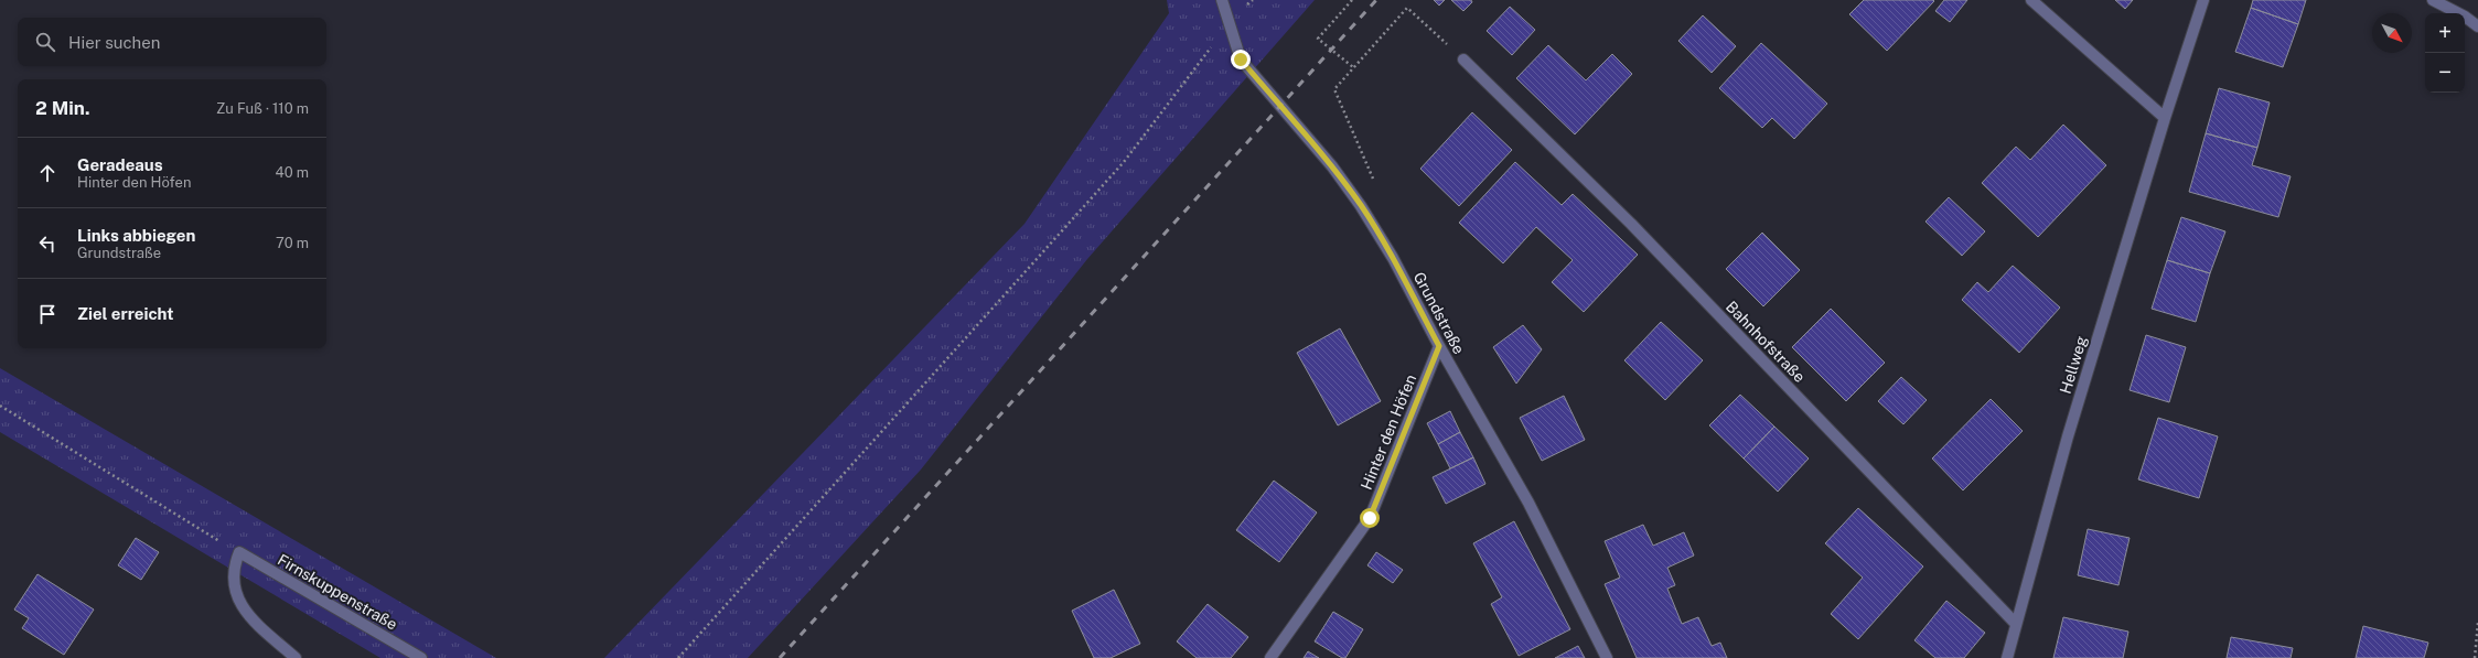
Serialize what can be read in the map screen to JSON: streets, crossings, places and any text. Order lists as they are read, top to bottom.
{
  "streets": {
    "street": [
      "Grundstraße",
      "Bahnhofstraße",
      "Hellweg",
      "Hinter den Höfen",
      "Firnskuppenstraße"
    ]
  },
  "crossings": [
    ["Grundstraße", "Hinter den Höfen"],
    ["Bahnhofstraße", "Hellweg"]
  ],
  "north": "bottom right",
  "page": {
    "map_buttons": ["+", "−"],
    "search": "Hier suchen",
    "heading": ["2 Min.", "Zu Fuß · 110 m"],
    "list": [
      ["Geradeaus", "Hinter den Höfen", "40 m"],
      ["Links abbiegen", "Grundstraße", "70 m"],
      "Ziel erreicht"
    ]
  }
}
